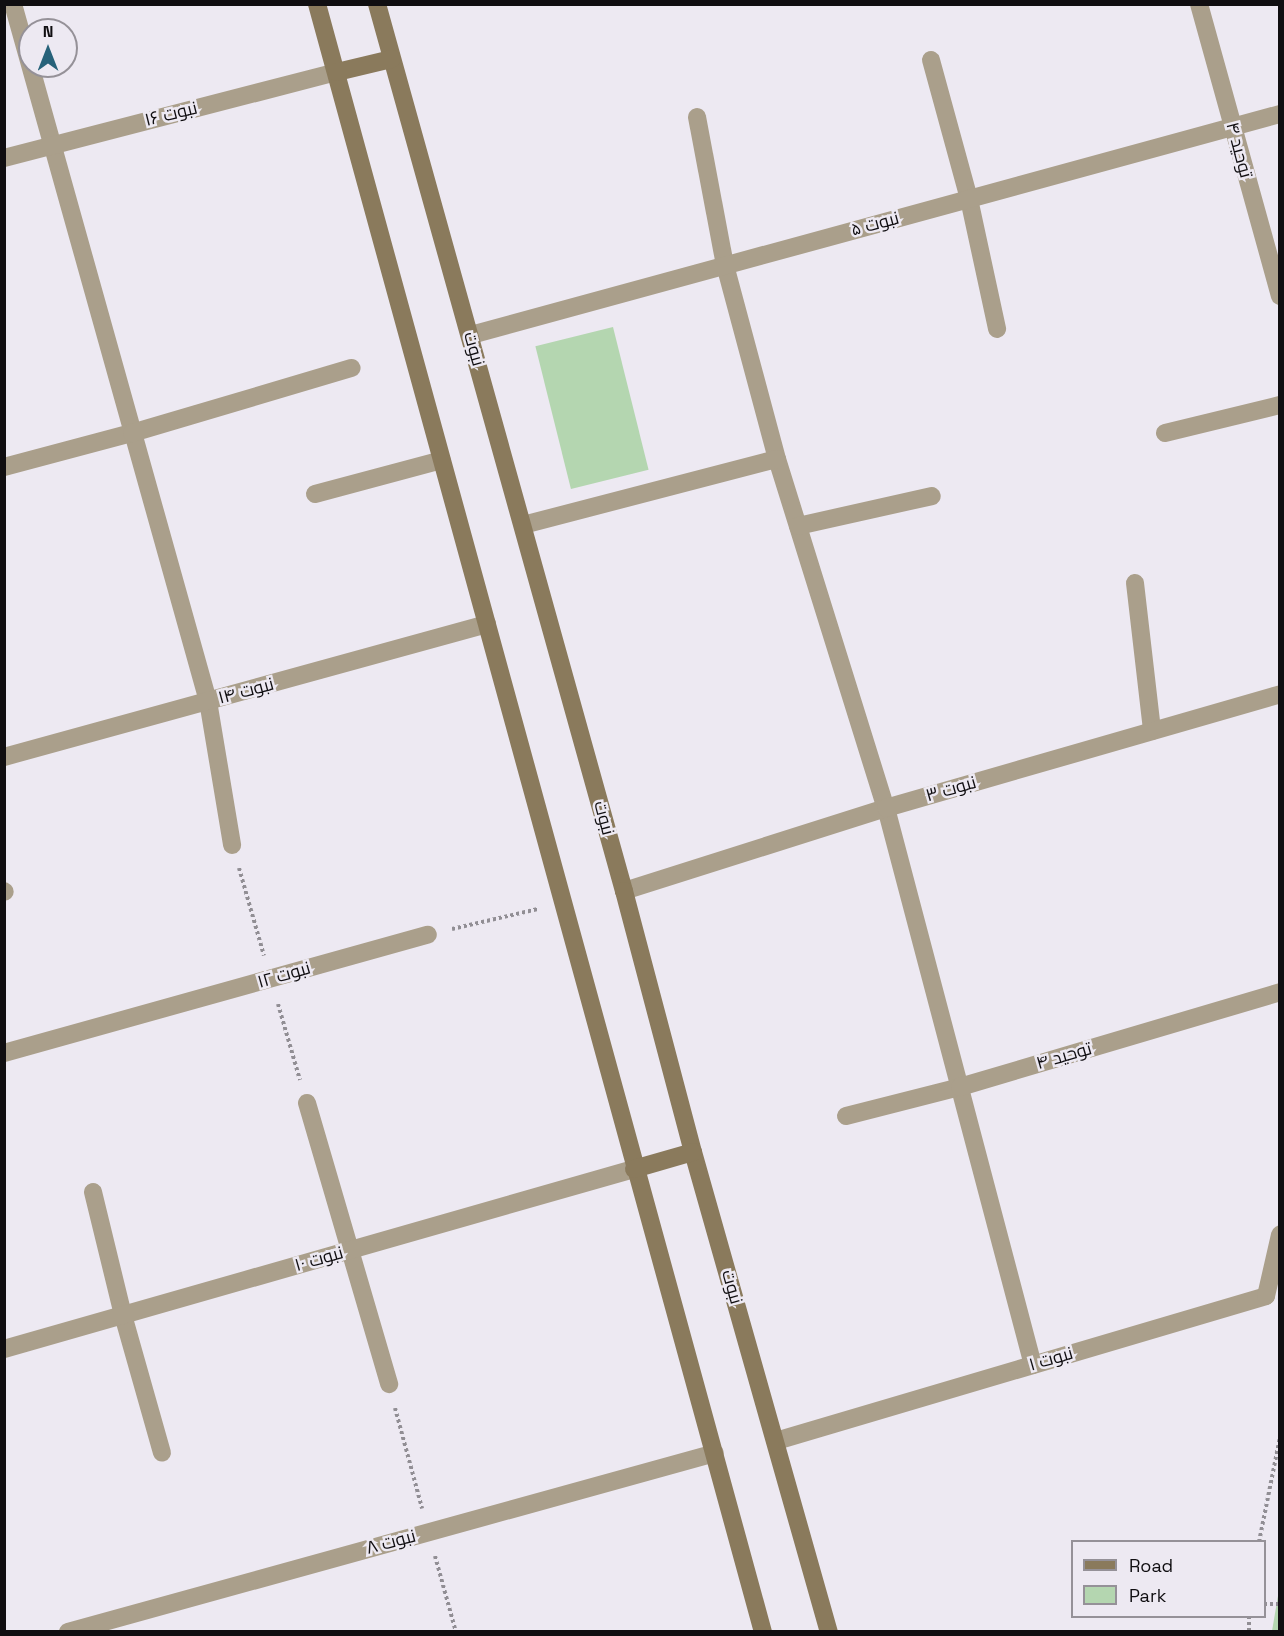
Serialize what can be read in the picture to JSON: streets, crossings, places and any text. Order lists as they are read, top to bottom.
{
  "streets": {
    "main road": ["نبوت"],
    "street": [
      "نبوت ۱۶",
      "توحید ۴",
      "نبوت ۵",
      "نبوت ۱۴",
      "نبوت ۳",
      "نبوت ۱۲",
      "نبوت ۱۰",
      "نبوت ۱",
      "نبوت ۸"
    ]
  },
  "crossings": [
    ["توحید ۴", "نبوت ۵"],
    ["نبوت ۵", "نبوت"],
    ["نبوت", "نبوت ۳"],
    ["نبوت", "نبوت ۱"]
  ],
  "legend": ["Road", "Park"],
  "north": "top"
}
